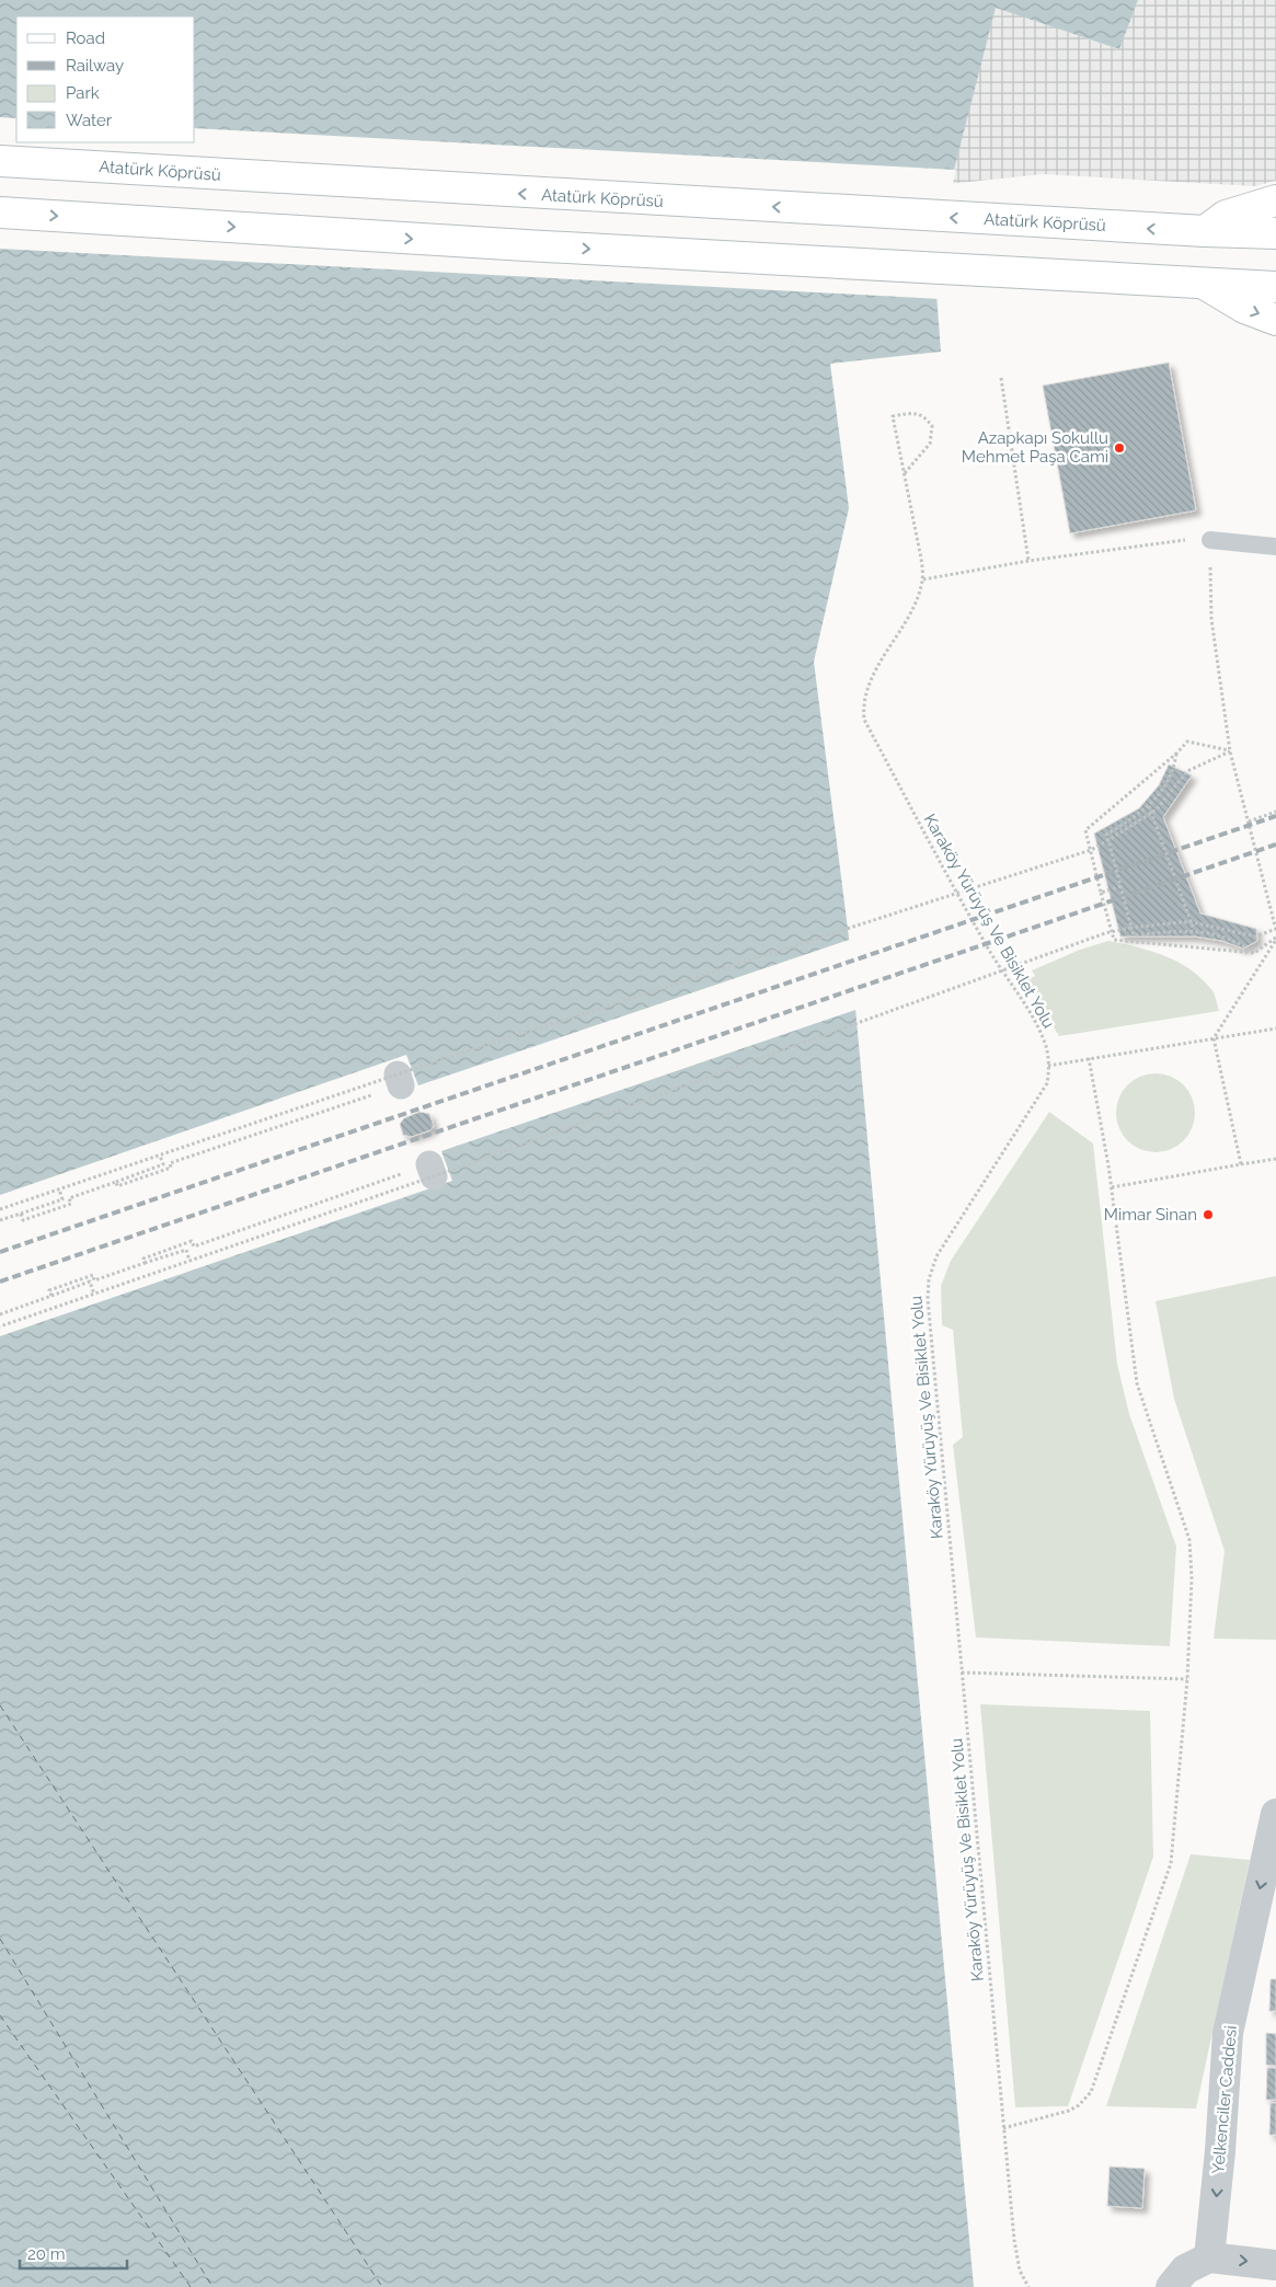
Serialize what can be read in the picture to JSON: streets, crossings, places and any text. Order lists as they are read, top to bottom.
{
  "streets": {
    "main road": ["Atatürk Köprüsü"],
    "street": ["Yelkenciler Caddesi"],
    "path": ["Karaköy Yürüyüş Ve Bisiklet Yolu"]
  },
  "one_way": ["Yelkenciler Caddesi"],
  "places": ["Azapkapı Sokullu Mehmet Paşa Cami", "Mimar Sinan"],
  "legend": [
    "Road",
    "Railway",
    "Park",
    "Water"
  ],
  "scale_bar": "20 m"
}
